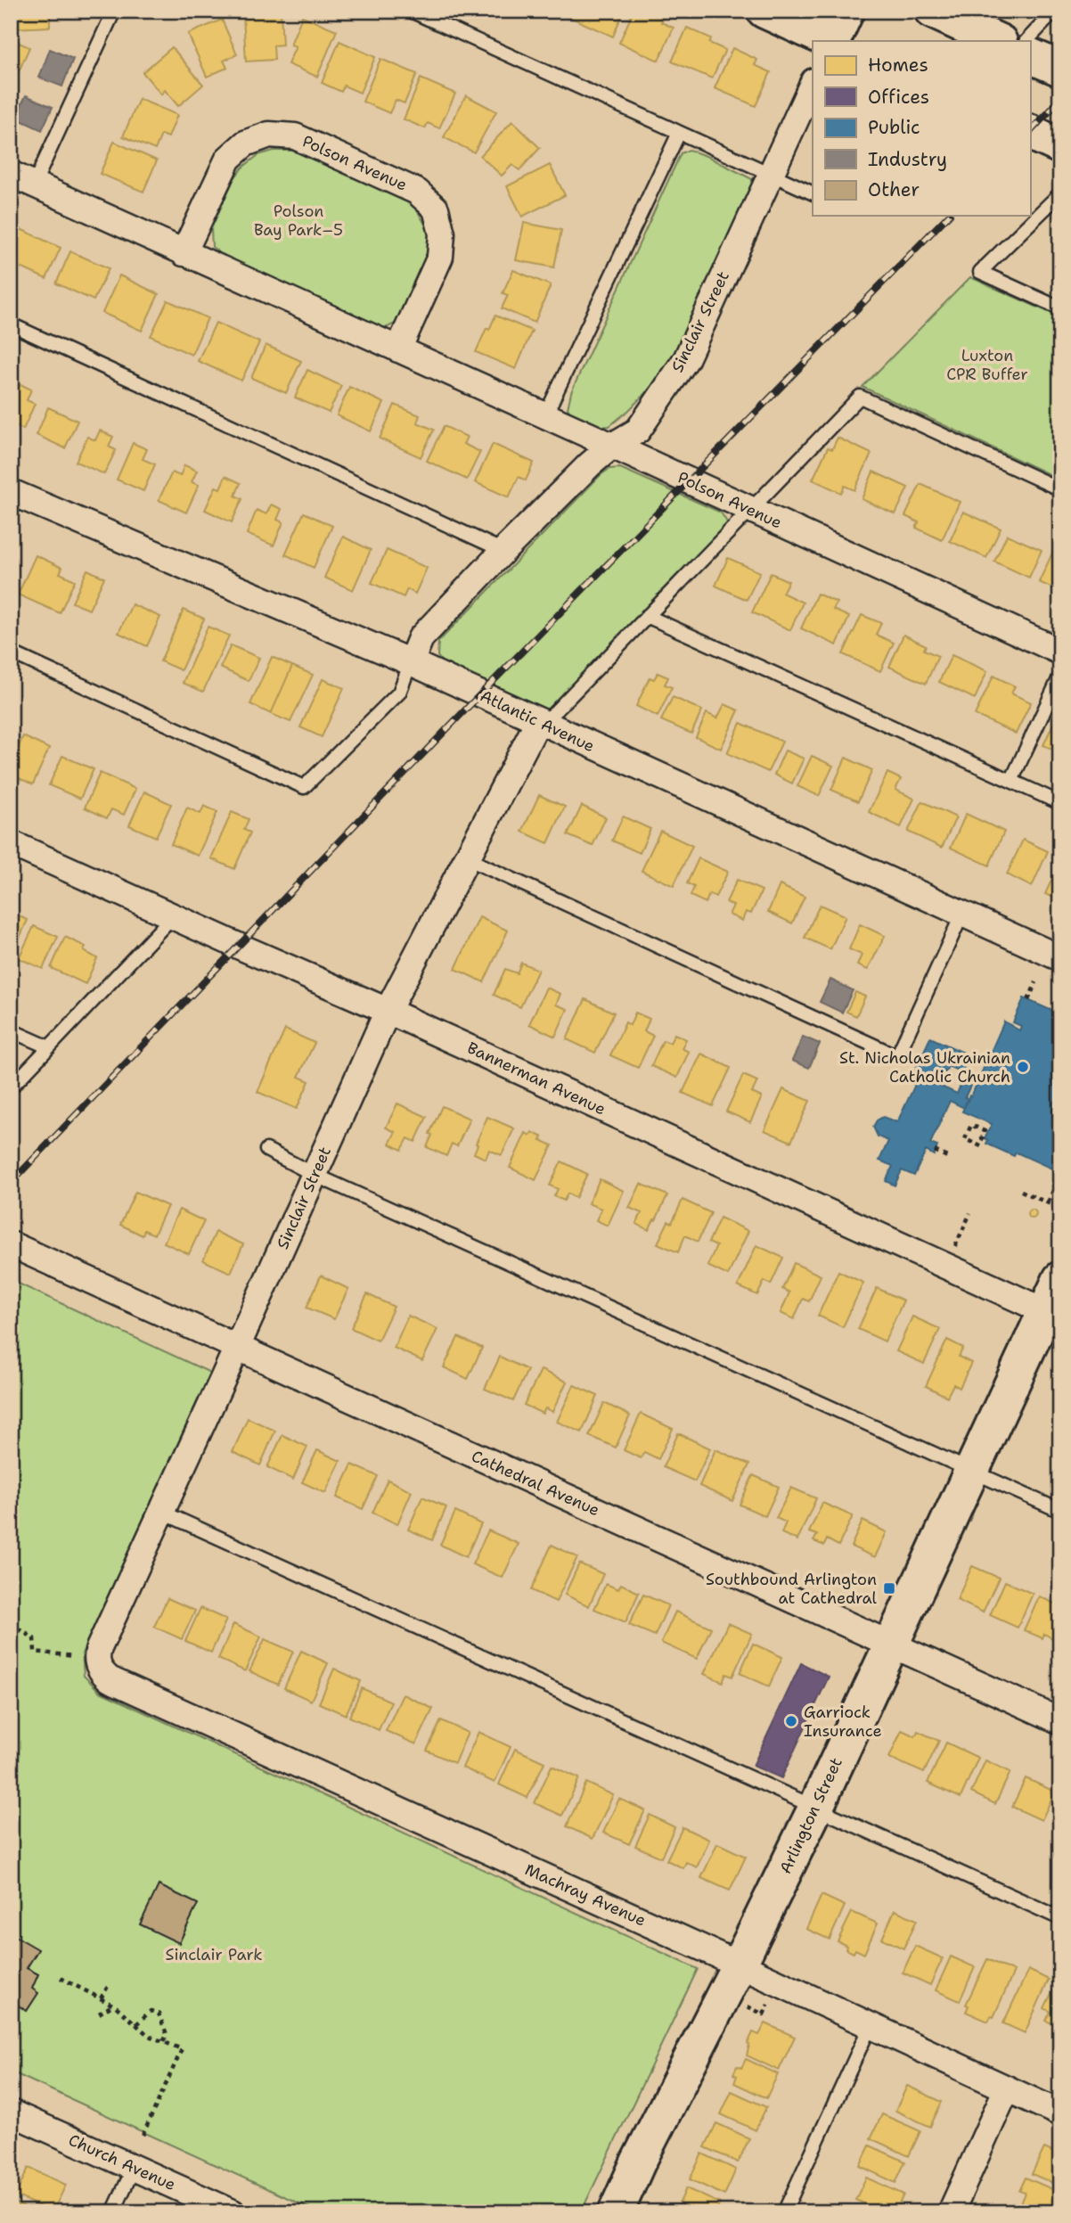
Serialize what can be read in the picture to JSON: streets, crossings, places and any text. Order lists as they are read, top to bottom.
{
  "streets": {
    "main road": ["Arlington Street"],
    "street": [
      "Polson Avenue",
      "Sinclair Street",
      "Atlantic Avenue",
      "Bannerman Avenue",
      "Cathedral Avenue",
      "Machray Avenue",
      "Church Avenue"
    ]
  },
  "crossings": [
    ["Polson Avenue", "Sinclair Street"],
    ["Sinclair Street", "Atlantic Avenue"],
    ["Sinclair Street", "Bannerman Avenue"],
    ["Sinclair Street", "Cathedral Avenue"],
    ["Sinclair Street", "Machray Avenue"],
    ["Bannerman Avenue", "Arlington Street"],
    ["Cathedral Avenue", "Arlington Street"],
    ["Arlington Street", "Machray Avenue"]
  ],
  "parks": ["Polson Bay Park–5", "Luxton CPR Buffer", "Sinclair Park"],
  "places": {
    "other": ["St. Nicholas Ukrainian Catholic Church", "Garriock Insurance"],
    "transit": ["Southbound Arlington at Cathedral"]
  },
  "legend": [
    "Homes",
    "Offices",
    "Public",
    "Industry",
    "Other"
  ]
}
